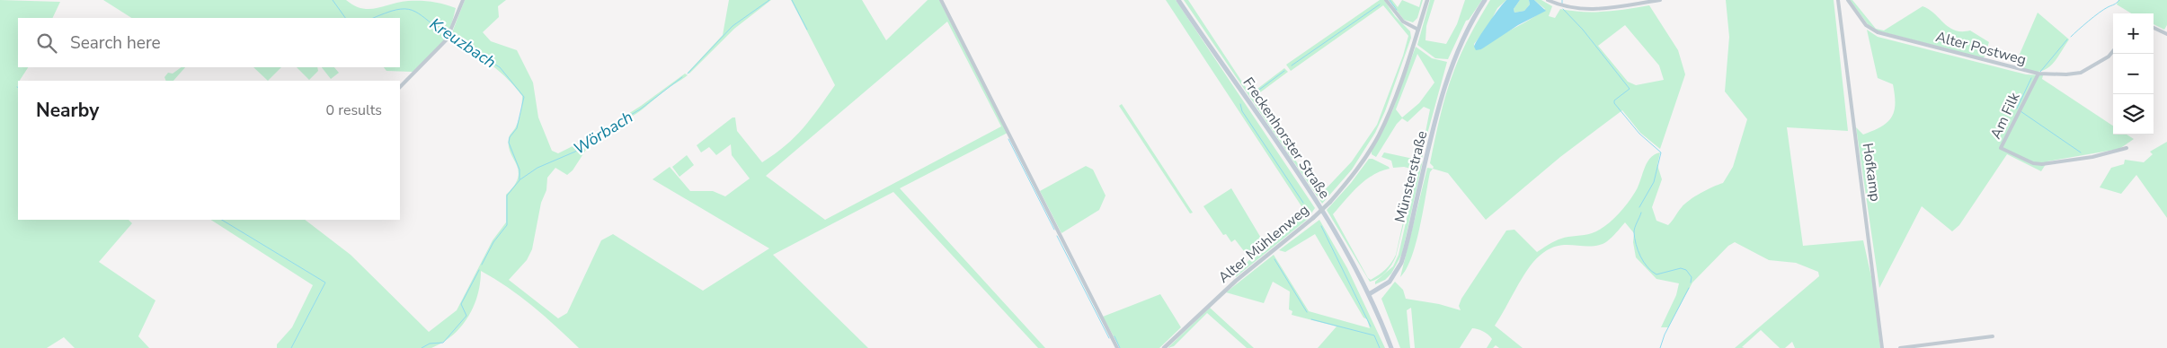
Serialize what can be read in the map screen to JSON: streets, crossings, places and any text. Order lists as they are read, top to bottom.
{
  "streets": {
    "main road": ["Freckenhorster Straße", "Münsterstraße"],
    "street": [
      "Alter Postweg",
      "Am Filk",
      "Hofkamp",
      "Alter Mühlenweg"
    ]
  },
  "crossings": [
    ["Alter Postweg", "Am Filk"],
    ["Freckenhorster Straße", "Münsterstraße"]
  ],
  "water": ["Kreuzbach", "Wörbach"],
  "page": {
    "map_buttons": ["+", "−"],
    "search": "Search here",
    "heading": ["Nearby", "0 results"]
  }
}
